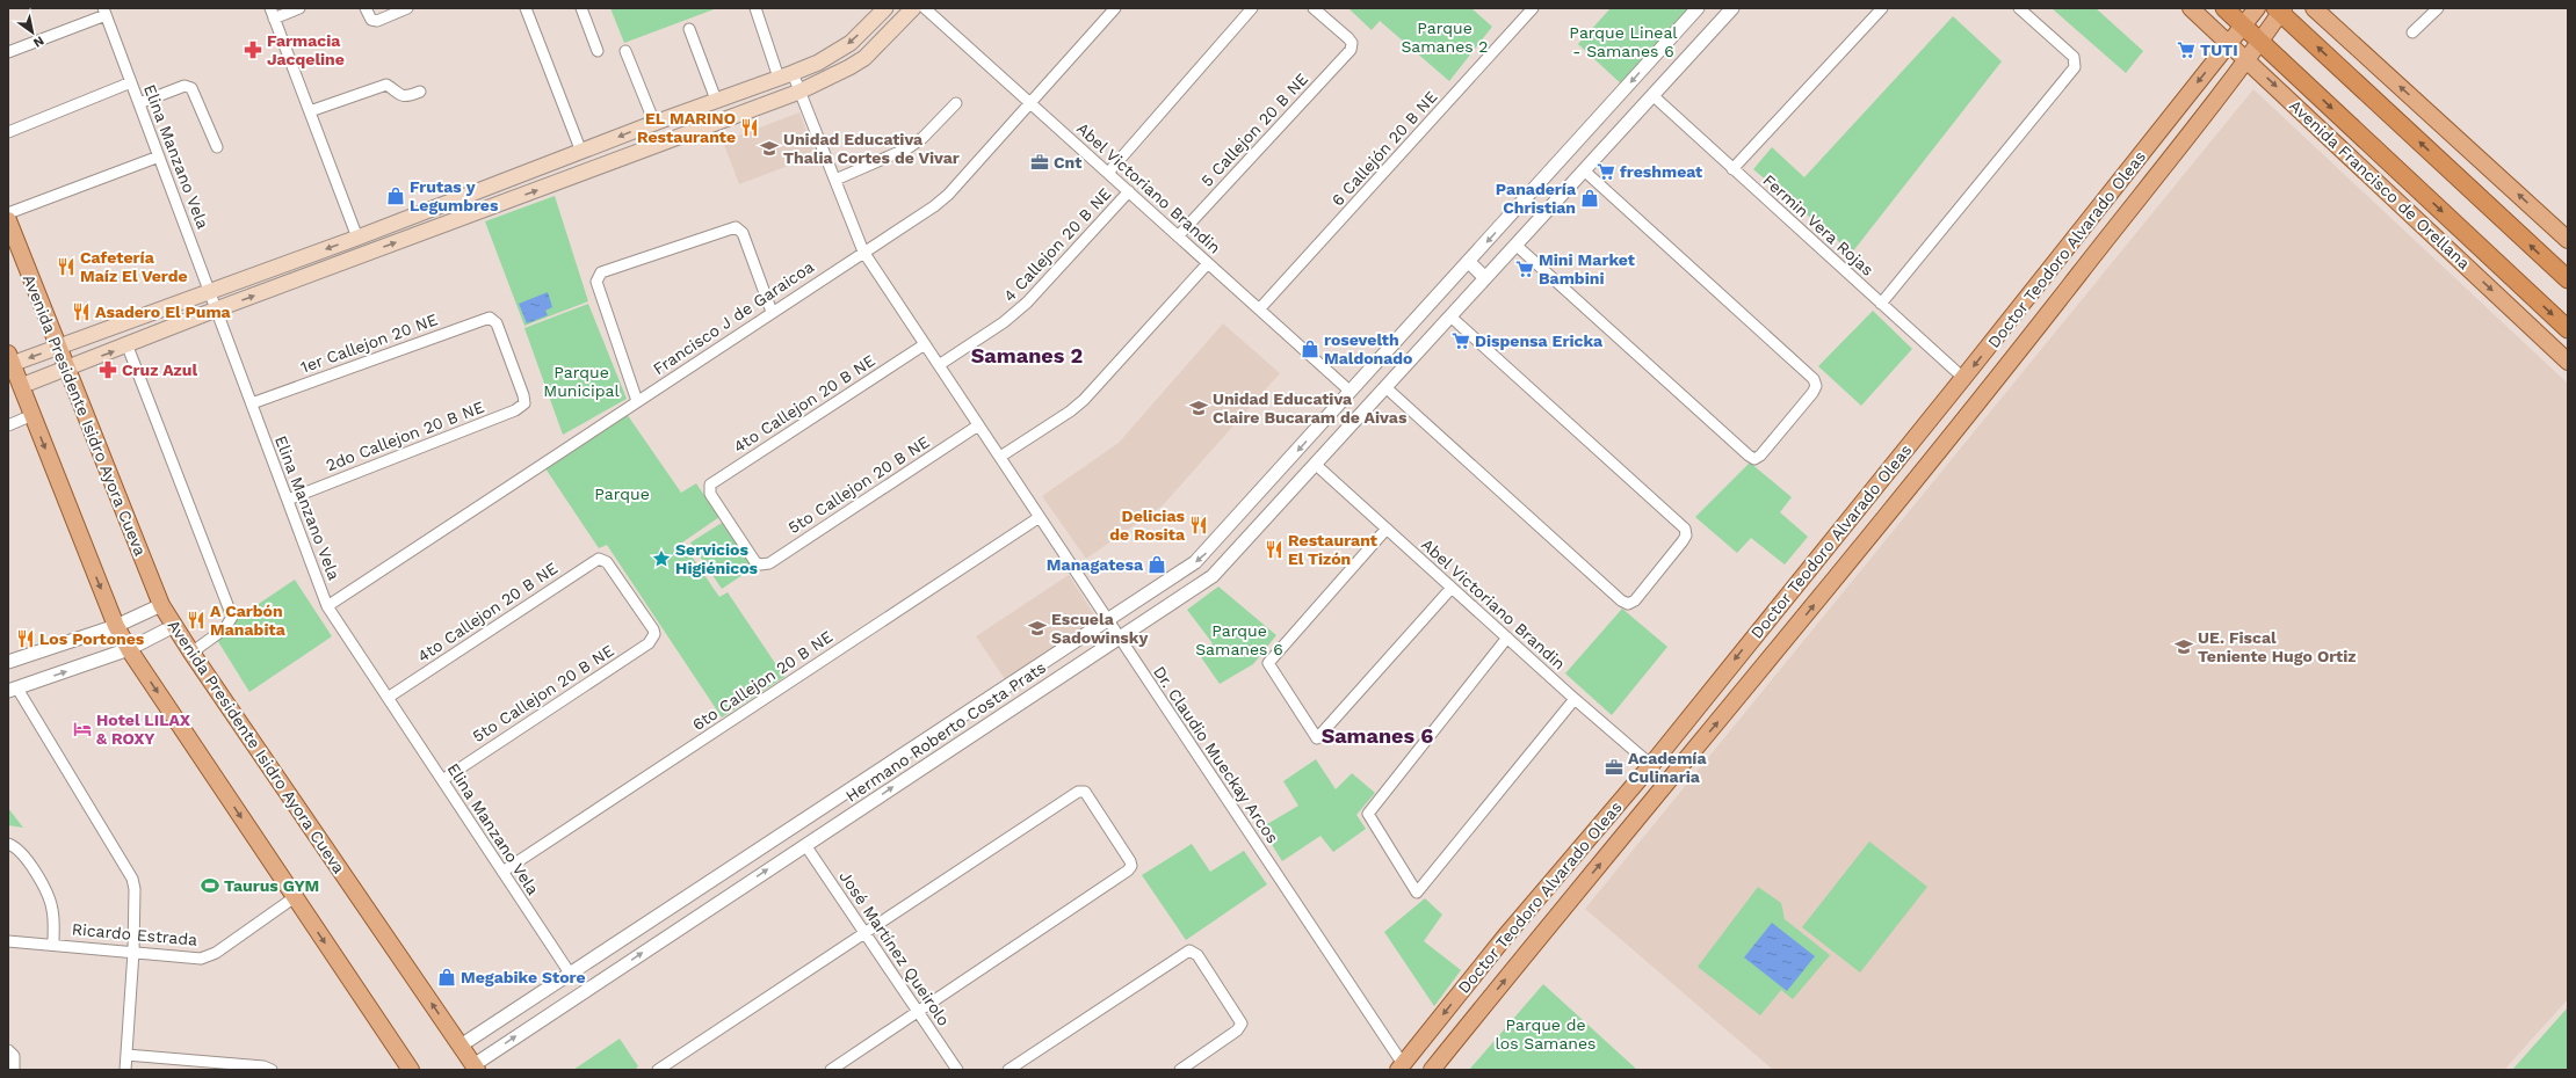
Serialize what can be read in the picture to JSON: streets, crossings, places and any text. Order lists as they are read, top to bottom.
{
  "streets": {
    "highway": ["Avenida Francisco de Orellana"],
    "main road": ["Doctor Teodoro Alvarado Oleas", "Avenida Presidente Isidro Ayora Cueva"],
    "street": [
      "5 Callejon 20 B NE",
      "6 Callejón 20 B NE",
      "Elina Manzano Vela",
      "Abel Victoriano Brandin",
      "Fermin Vera Rojas",
      "4 Callejon 20 B NE",
      "Francisco J de Garaicoa",
      "1er Callejon 20 NE",
      "4to Callejon 20 B NE",
      "2do Callejon 20 B NE",
      "5to Callejon 20 B NE",
      "6to Callejon 20 B NE",
      "Hermano Roberto Costa Prats",
      "Dr. Claudio Mueckay Arcos",
      "Ricardo Estrada",
      "José Martínez Queirolo"
    ]
  },
  "crossings": [
    ["5 Callejon 20 B NE", "Abel Victoriano Brandin"],
    ["6 Callejón 20 B NE", "Abel Victoriano Brandin"],
    ["Elina Manzano Vela", "Francisco J de Garaicoa"],
    ["Elina Manzano Vela", "1er Callejon 20 NE"],
    ["Elina Manzano Vela", "4to Callejon 20 B NE"],
    ["Elina Manzano Vela", "2do Callejon 20 B NE"],
    ["Elina Manzano Vela", "5to Callejon 20 B NE"],
    ["Elina Manzano Vela", "6to Callejon 20 B NE"],
    ["Elina Manzano Vela", "Hermano Roberto Costa Prats"],
    ["Avenida Francisco de Orellana", "Doctor Teodoro Alvarado Oleas"],
    ["Abel Victoriano Brandin", "4 Callejon 20 B NE"],
    ["Abel Victoriano Brandin", "Doctor Teodoro Alvarado Oleas"],
    ["Abel Victoriano Brandin", "Francisco J de Garaicoa"],
    ["Abel Victoriano Brandin", "Hermano Roberto Costa Prats"],
    ["Fermin Vera Rojas", "Doctor Teodoro Alvarado Oleas"],
    ["Fermin Vera Rojas", "Hermano Roberto Costa Prats"],
    ["4 Callejon 20 B NE", "Dr. Claudio Mueckay Arcos"],
    ["Doctor Teodoro Alvarado Oleas", "Dr. Claudio Mueckay Arcos"],
    ["Francisco J de Garaicoa", "Dr. Claudio Mueckay Arcos"],
    ["1er Callejon 20 NE", "2do Callejon 20 B NE"],
    ["4to Callejon 20 B NE", "5to Callejon 20 B NE"],
    ["4to Callejon 20 B NE", "Dr. Claudio Mueckay Arcos"],
    ["Avenida Presidente Isidro Ayora Cueva", "Hermano Roberto Costa Prats"],
    ["5to Callejon 20 B NE", "Dr. Claudio Mueckay Arcos"],
    ["6to Callejon 20 B NE", "Dr. Claudio Mueckay Arcos"],
    ["Hermano Roberto Costa Prats", "Dr. Claudio Mueckay Arcos"],
    ["Hermano Roberto Costa Prats", "José Martínez Queirolo"]
  ],
  "districts": ["Samanes 2", "Samanes 6"],
  "parks": [
    "Parque Samanes 2",
    "Parque Lineal - Samanes 6",
    "Parque Municipal",
    "Parque",
    "Parque Samanes 6",
    "Parque de los Samanes"
  ],
  "places": {
    "pharmacy": ["Farmacia Jacqeline", "Cruz Azul"],
    "supermarket": [
      "TUTI",
      "freshmeat",
      "Mini Market Bambini",
      "Dispensa Ericka"
    ],
    "restaurant": [
      "EL MARINO Restaurante",
      "Cafetería Maíz El Verde",
      "Asadero El Puma",
      "Delicias de Rosita",
      "Restaurant El Tizón",
      "A Carbón Manabita",
      "Los Portones"
    ],
    "school or university": [
      "Unidad Educativa Thalia Cortes de Vivar",
      "Unidad Educativa Claire Bucaram de Aivas",
      "Escuela Sadowinsky",
      "UE. Fiscal Teniente Hugo Ortiz"
    ],
    "office": ["Cnt", "Academía Culinaria"],
    "shop": [
      "Frutas y Legumbres",
      "Panadería Christian",
      "rosevelth Maldonado",
      "Managatesa",
      "Megabike Store"
    ],
    "place": ["Servicios Higiénicos"],
    "hotel": ["Hotel LILAX & ROXY"],
    "sports": ["Taurus GYM"]
  },
  "north": "bottom right"
}
